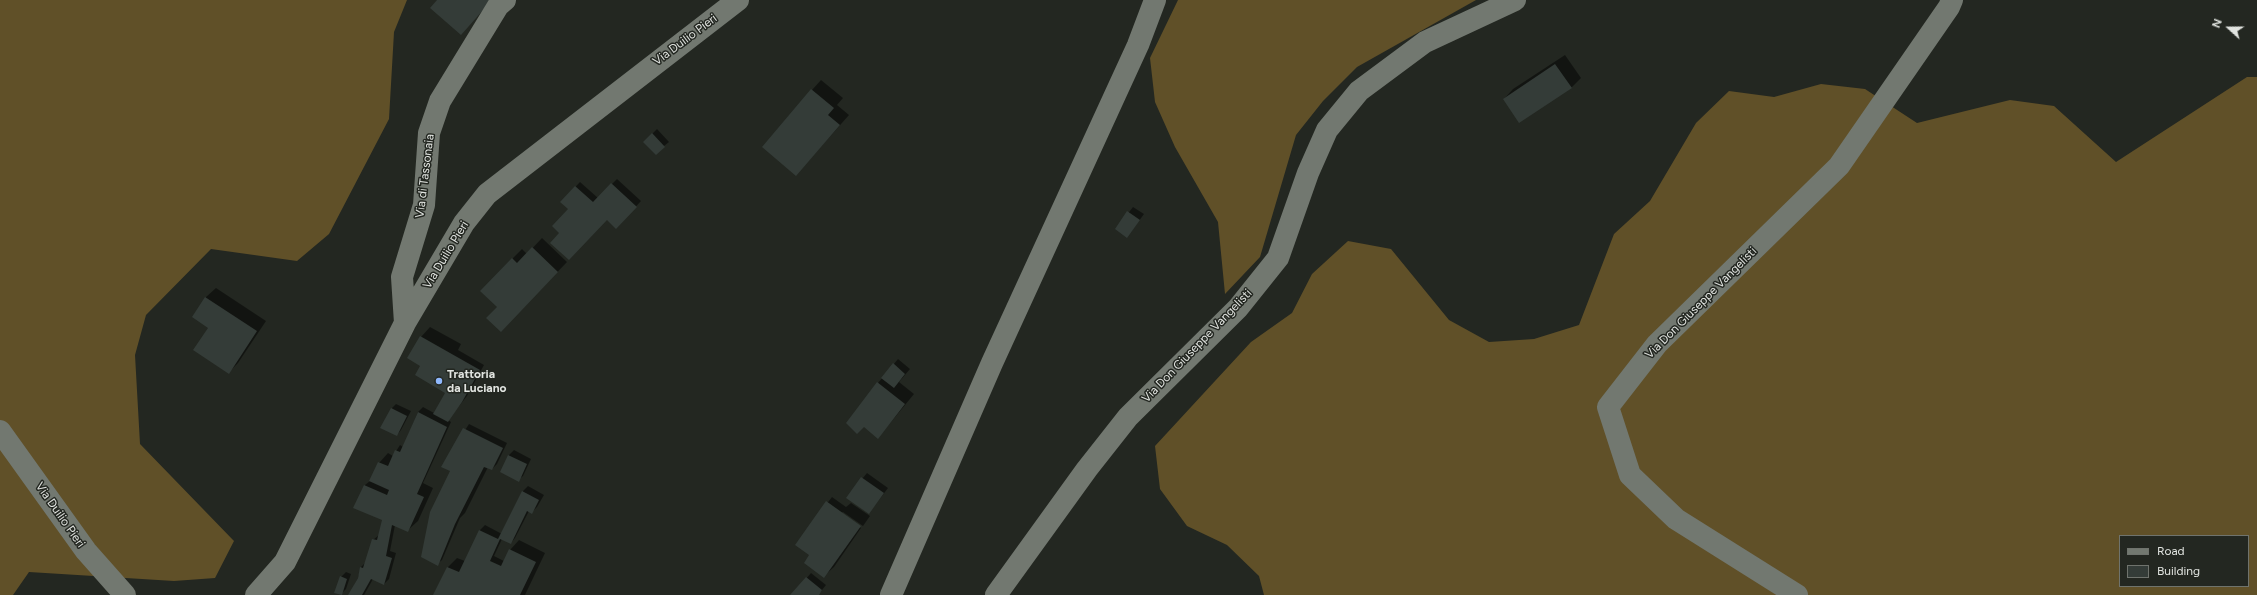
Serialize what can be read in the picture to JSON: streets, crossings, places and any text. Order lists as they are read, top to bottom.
{
  "streets": {
    "street": ["Via Duilio Pieri", "Via di Tassonaia", "Via Don Giuseppe Vangelisti"]
  },
  "crossings": [
    ["Via Duilio Pieri", "Via di Tassonaia"]
  ],
  "places": ["Trattoria da Luciano"],
  "legend": ["Road", "Building"],
  "north": "left"
}
